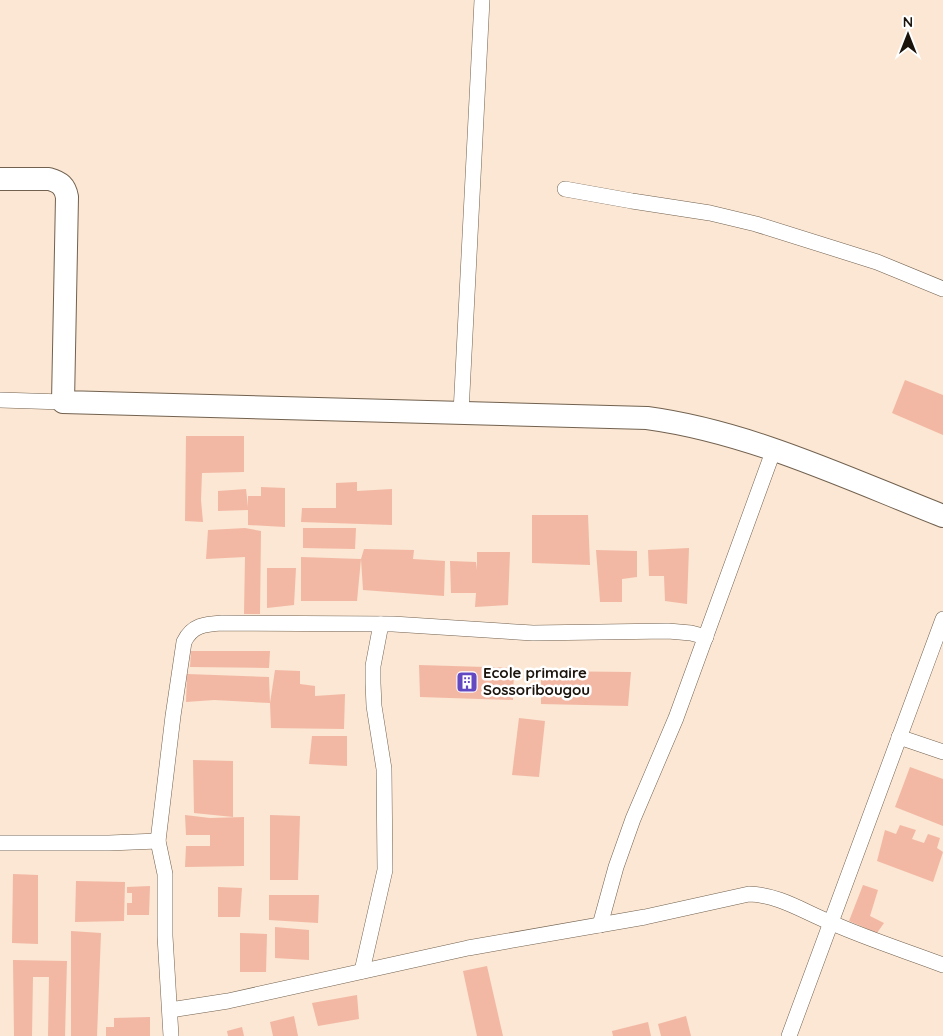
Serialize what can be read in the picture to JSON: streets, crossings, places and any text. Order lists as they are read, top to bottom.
{
  "places": {
    "building": ["Ecole primaire Sossoribougou"]
  },
  "north": "top"
}
